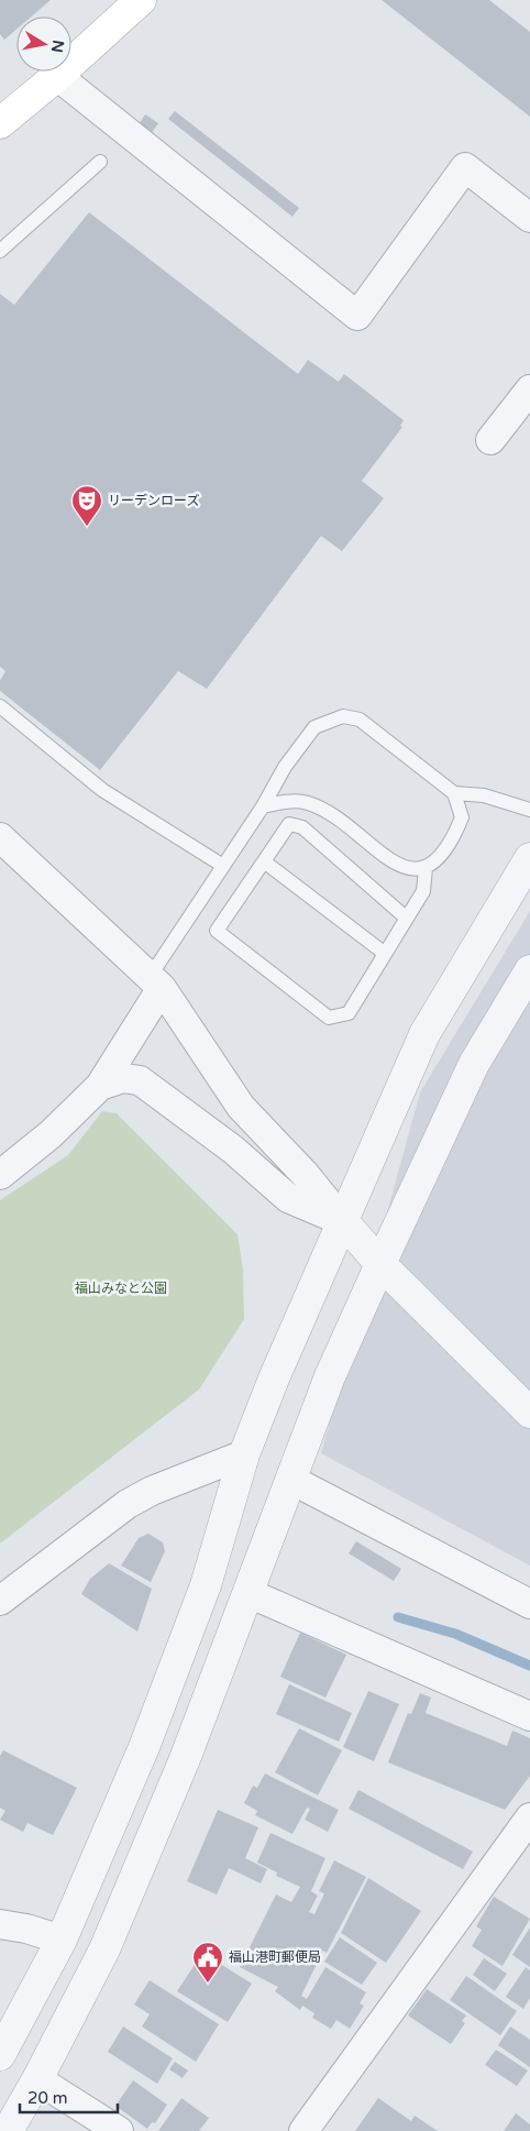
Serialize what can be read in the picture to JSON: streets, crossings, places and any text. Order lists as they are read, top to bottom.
{
  "parks": ["福山みなと公園"],
  "places": {
    "theatre": ["リーデンローズ"],
    "public building": ["福山港町郵便局"]
  },
  "scale_bar": "20 m",
  "north": "right"
}
